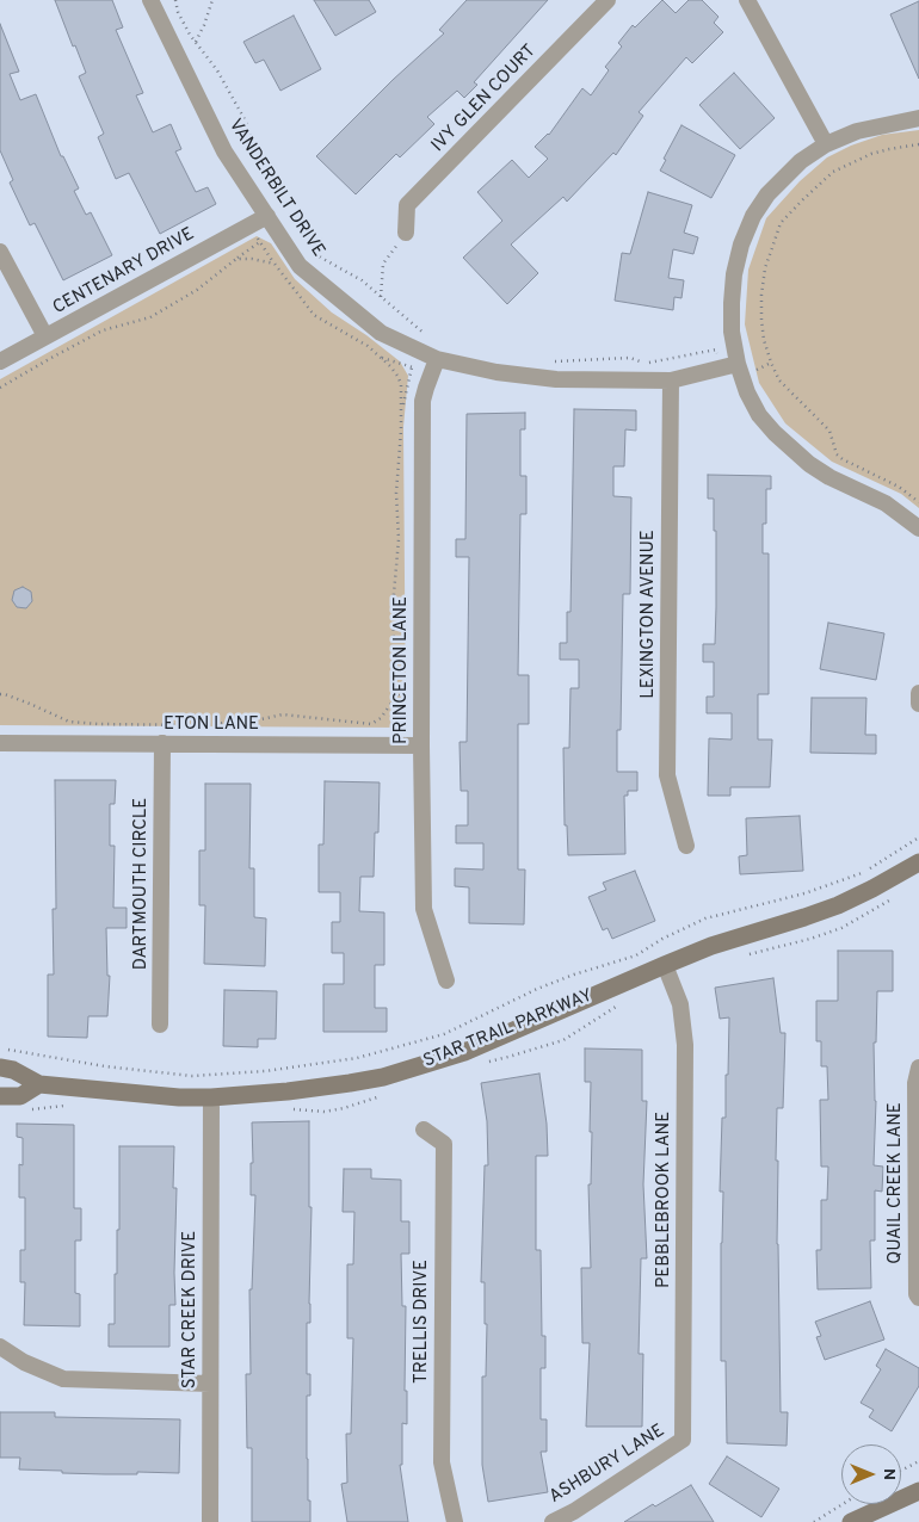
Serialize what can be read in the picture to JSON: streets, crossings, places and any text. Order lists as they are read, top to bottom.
{
  "streets": {
    "street": [
      "IVY GLEN COURT",
      "VANDERBILT DRIVE",
      "CENTENARY DRIVE",
      "LEXINGTON AVENUE",
      "PRINCETON LANE",
      "ETON LANE",
      "DARTMOUTH CIRCLE",
      "STAR TRAIL PARKWAY",
      "QUAIL CREEK LANE",
      "PEBBLEBROOK LANE",
      "STAR CREEK DRIVE",
      "TRELLIS DRIVE",
      "ASHBURY LANE"
    ]
  },
  "crossings": [
    ["VANDERBILT DRIVE", "CENTENARY DRIVE"],
    ["VANDERBILT DRIVE", "LEXINGTON AVENUE"],
    ["VANDERBILT DRIVE", "PRINCETON LANE"],
    ["PRINCETON LANE", "ETON LANE"],
    ["ETON LANE", "DARTMOUTH CIRCLE"],
    ["STAR TRAIL PARKWAY", "PEBBLEBROOK LANE"],
    ["STAR TRAIL PARKWAY", "STAR CREEK DRIVE"],
    ["PEBBLEBROOK LANE", "ASHBURY LANE"]
  ],
  "north": "right"
}
